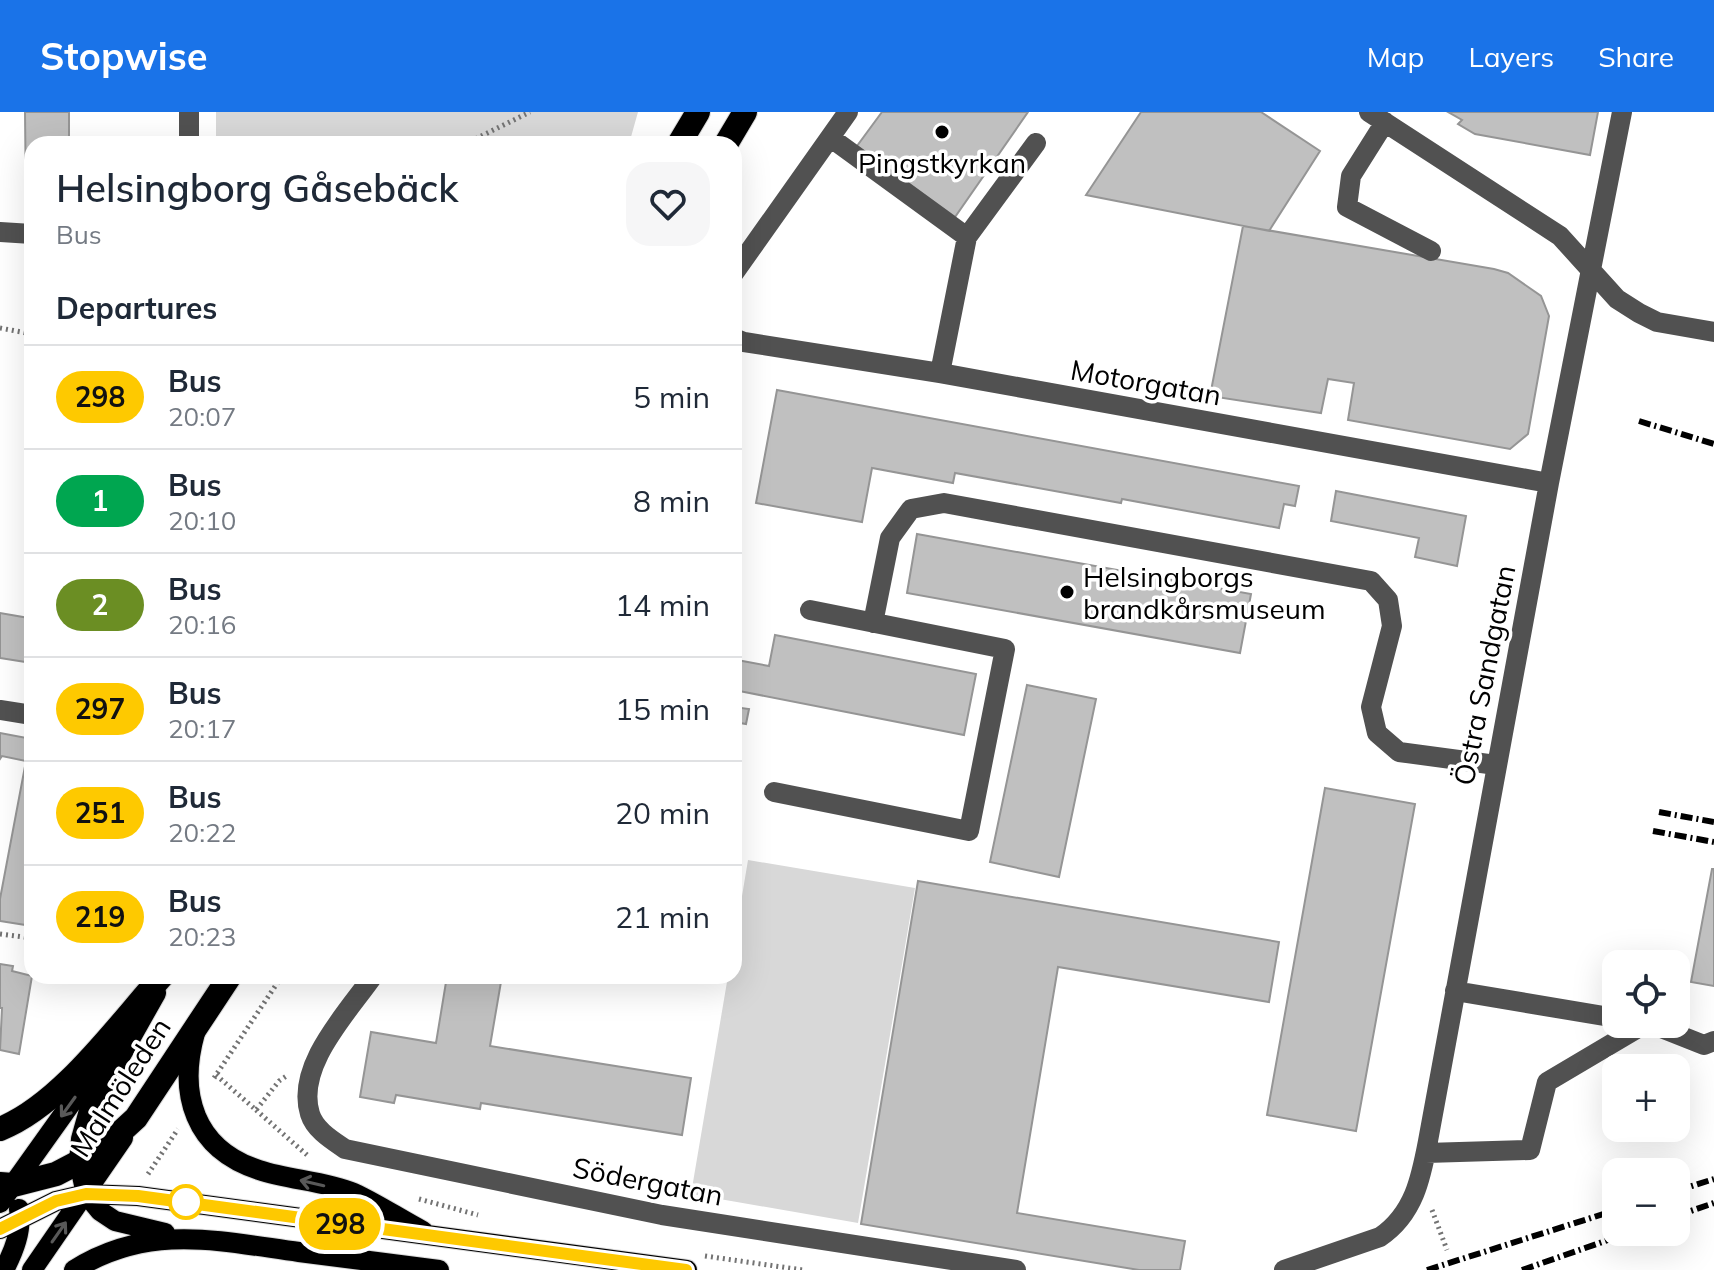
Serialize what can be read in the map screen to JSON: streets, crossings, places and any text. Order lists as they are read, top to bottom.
{
  "streets": {
    "highway": ["Malmöleden"],
    "street": ["Motorgatan", "Östra Sandgatan", "Södergatan"]
  },
  "crossings": [
    ["Motorgatan", "Östra Sandgatan"]
  ],
  "places": ["Pingstkyrkan", "Helsingborgs brandkårsmuseum"],
  "lines": ["bus line 298"],
  "page": {
    "header": "Stopwise",
    "nav": ["Map", "Layers", "Share"],
    "on_map": "298",
    "heading": [
      ["Helsingborg Gåsebäck", "Bus"],
      "Departures"
    ],
    "list": [
      {
        "mark": "298",
        "name": "Bus",
        "note": "20:07",
        "value": "5 min"
      },
      {
        "mark": "1",
        "name": "Bus",
        "note": "20:10",
        "value": "8 min"
      },
      {
        "mark": "2",
        "name": "Bus",
        "note": "20:16",
        "value": "14 min"
      },
      {
        "mark": "297",
        "name": "Bus",
        "note": "20:17",
        "value": "15 min"
      },
      {
        "mark": "251",
        "name": "Bus",
        "note": "20:22",
        "value": "20 min"
      },
      {
        "mark": "219",
        "name": "Bus",
        "note": "20:23",
        "value": "21 min"
      }
    ],
    "map_buttons": ["+", "−"]
  }
}
